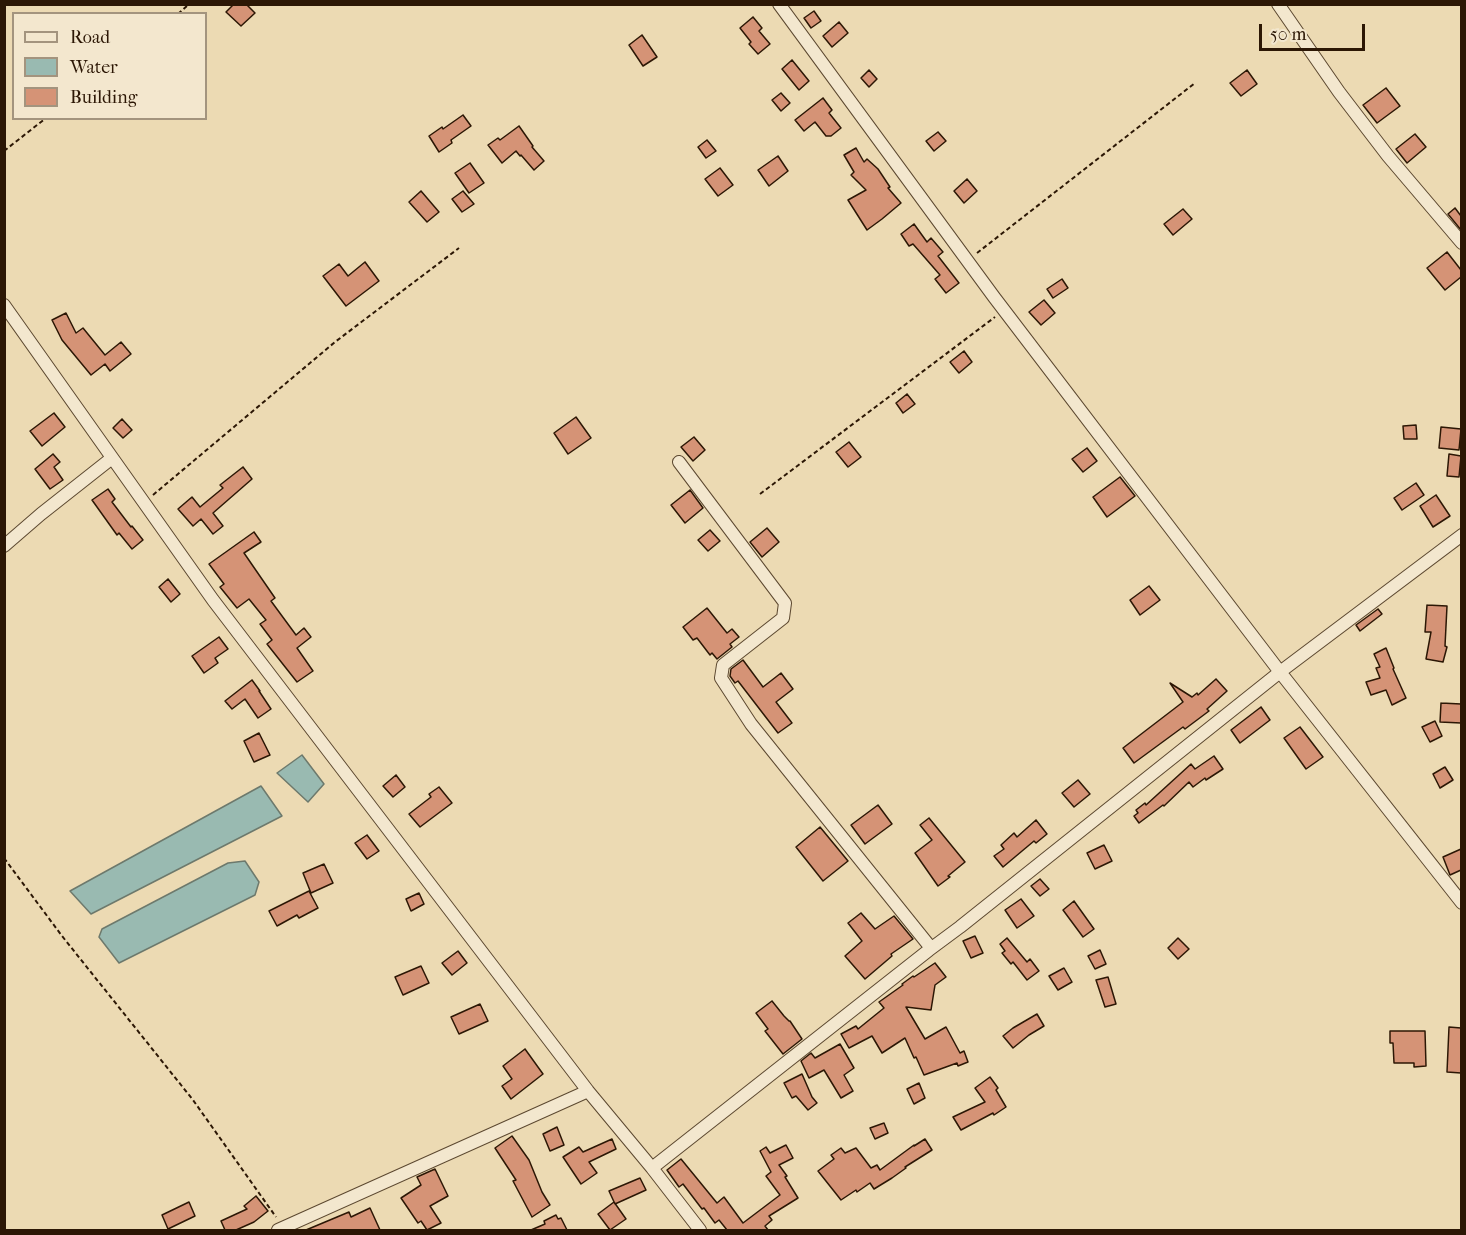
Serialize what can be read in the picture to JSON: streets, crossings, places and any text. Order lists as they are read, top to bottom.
{
  "legend": ["Road", "Water", "Building"],
  "scale_bar": "50 m"
}
